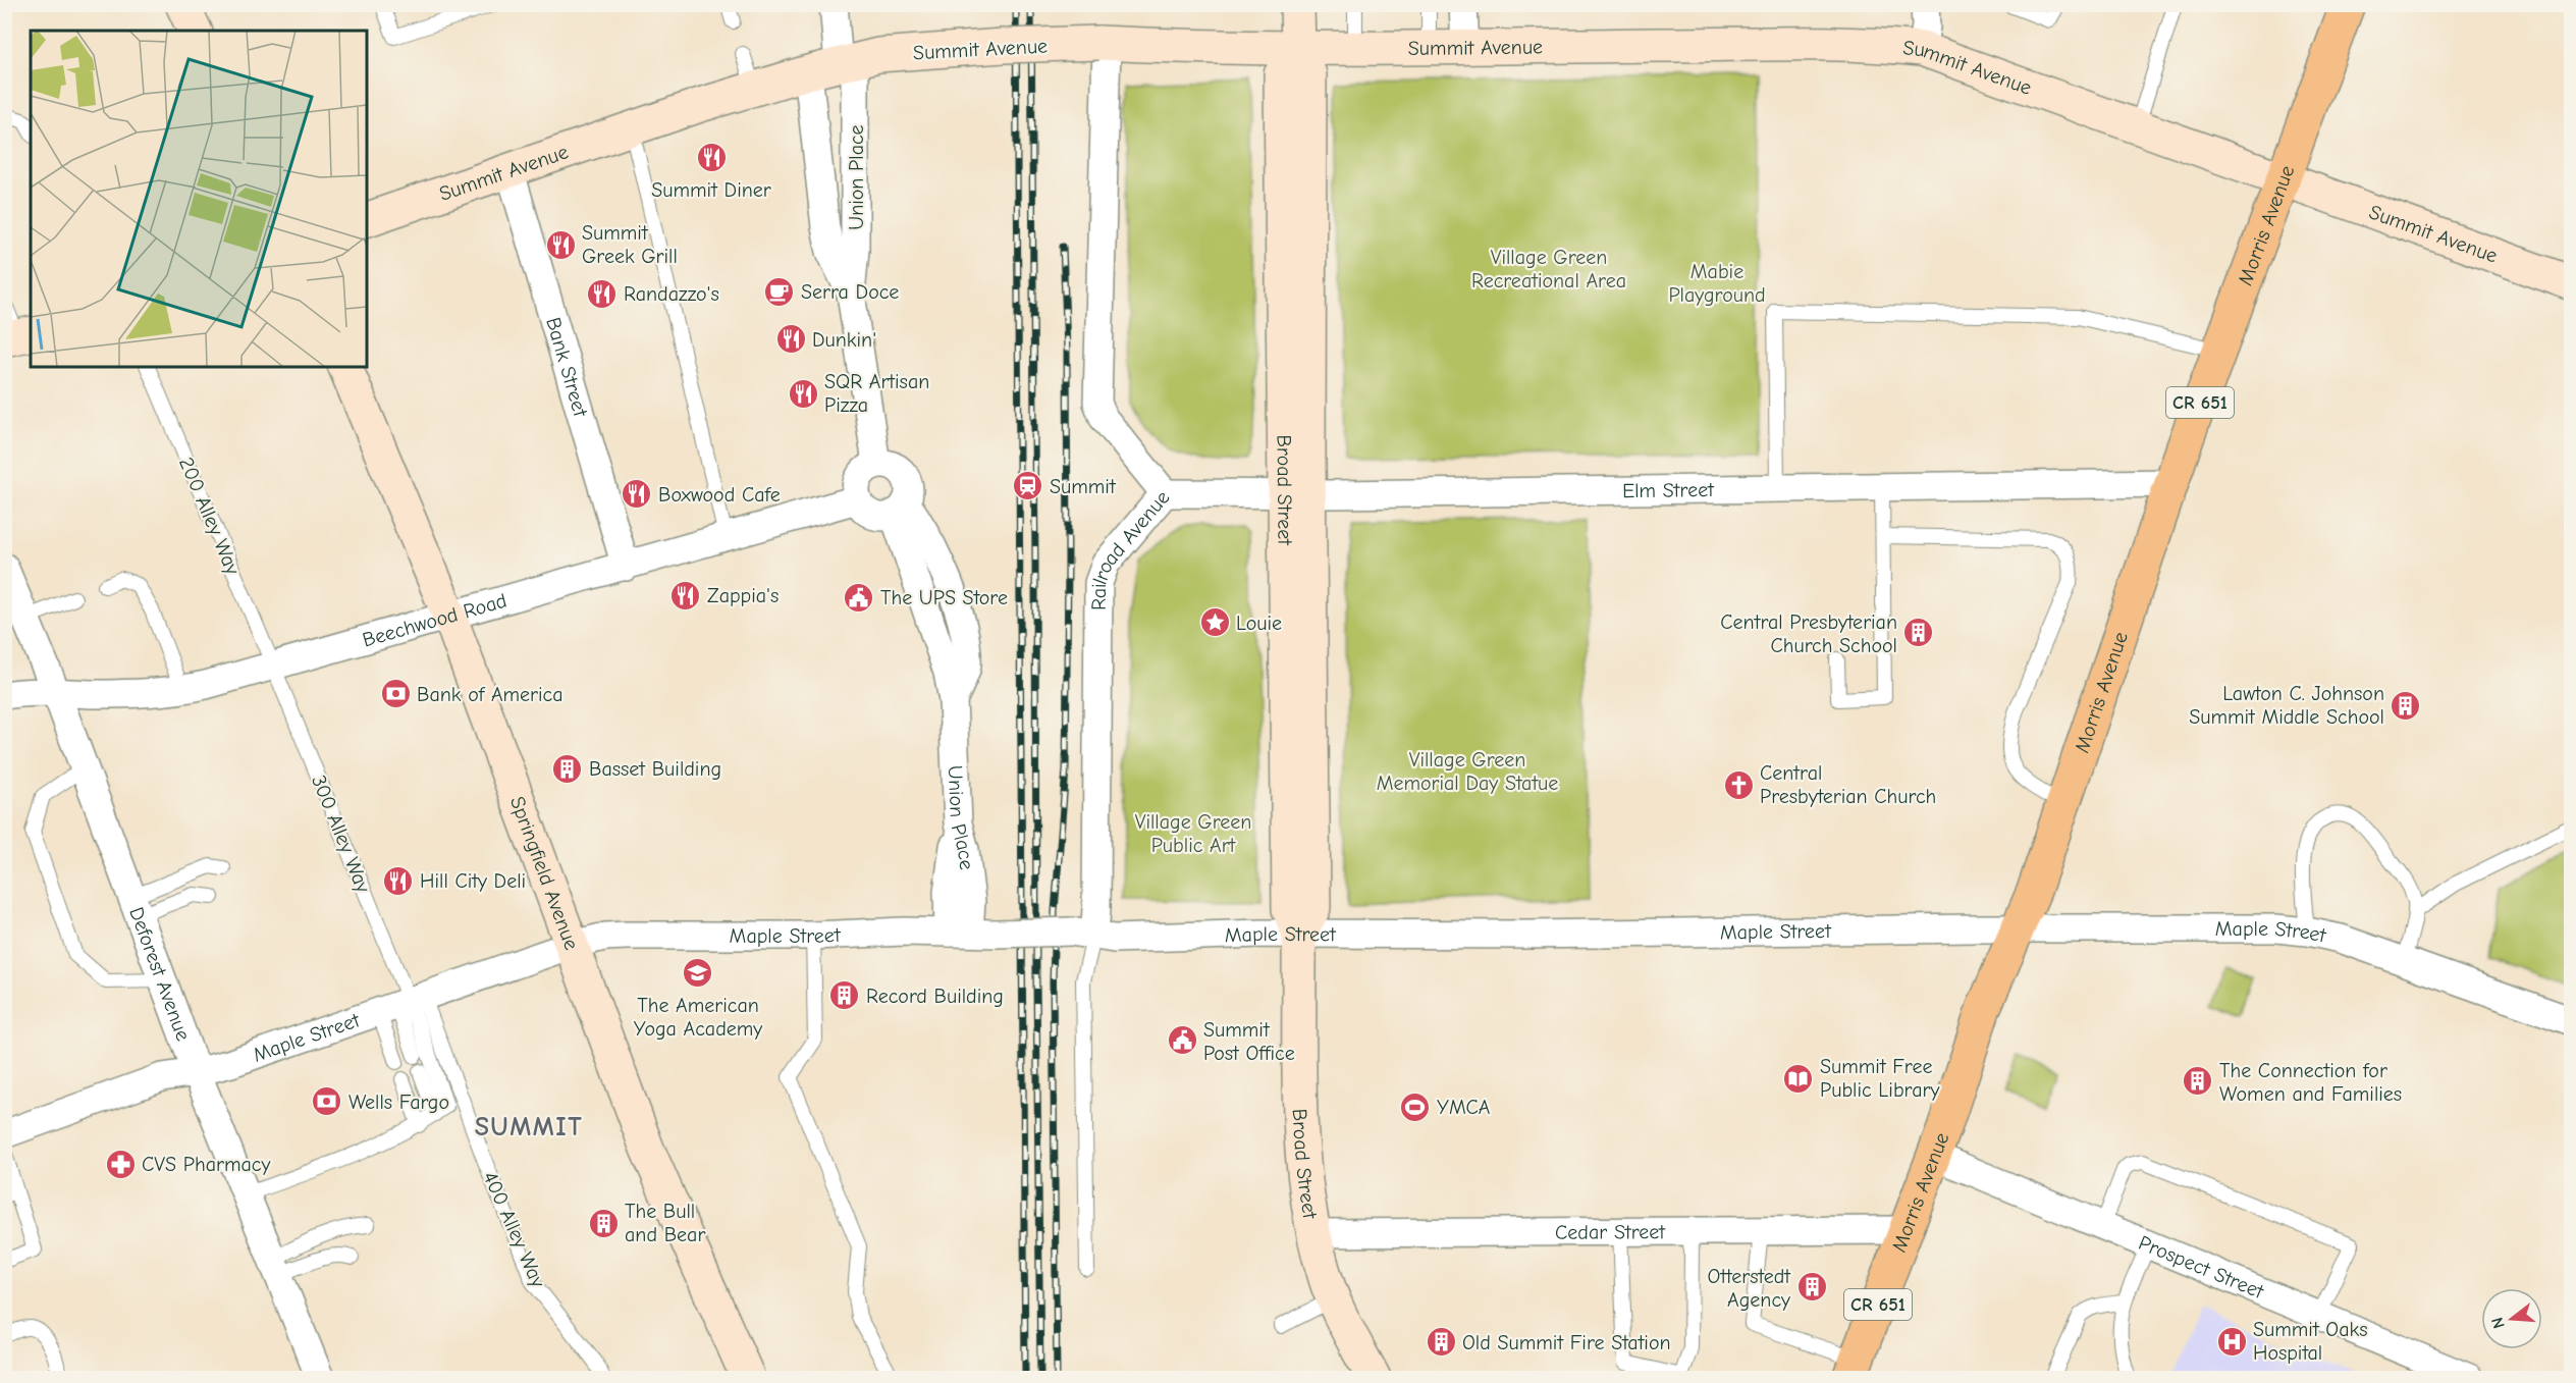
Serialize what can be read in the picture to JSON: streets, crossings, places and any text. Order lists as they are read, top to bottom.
{
  "streets": {
    "main road": [
      "Summit Avenue",
      "Morris Avenue",
      "CR 651",
      "Broad Street",
      "Springfield Avenue"
    ],
    "street": [
      "Union Place",
      "Bank Street",
      "Elm Street",
      "Railroad Avenue",
      "Beechwood Road",
      "Maple Street",
      "Deforest Avenue",
      "Cedar Street",
      "Prospect Street"
    ],
    "lane": ["200 Alley Way", "300 Alley Way", "400 Alley Way"]
  },
  "crossings": [
    ["Summit Avenue", "Union Place"],
    ["Summit Avenue", "Morris Avenue"],
    ["Summit Avenue", "Bank Street"],
    ["Summit Avenue", "Broad Street"],
    ["Summit Avenue", "Railroad Avenue"],
    ["Union Place", "Beechwood Road"],
    ["Union Place", "Maple Street"],
    ["Morris Avenue", "Elm Street"],
    ["Morris Avenue", "Maple Street"],
    ["Morris Avenue", "Cedar Street"],
    ["Morris Avenue", "Prospect Street"],
    ["Bank Street", "Beechwood Road"],
    ["Broad Street", "Elm Street"],
    ["Broad Street", "Maple Street"],
    ["Broad Street", "Cedar Street"],
    ["Elm Street", "Railroad Avenue"],
    ["200 Alley Way", "Beechwood Road"],
    ["200 Alley Way", "300 Alley Way"],
    ["Railroad Avenue", "Maple Street"],
    ["Beechwood Road", "300 Alley Way"],
    ["Beechwood Road", "Springfield Avenue"],
    ["Beechwood Road", "Deforest Avenue"],
    ["300 Alley Way", "Maple Street"],
    ["300 Alley Way", "400 Alley Way"],
    ["Springfield Avenue", "Maple Street"],
    ["Maple Street", "Deforest Avenue"],
    ["Maple Street", "400 Alley Way"]
  ],
  "districts": ["SUMMIT"],
  "parks": [
    "Village Green Recreational Area",
    "Mabie Playground",
    "Village Green Memorial Day Statue",
    "Village Green Public Art"
  ],
  "places": {
    "restaurant": [
      "Summit Diner",
      "Summit Greek Grill",
      "Randazzo's",
      "Dunkin'",
      "SQR Artisan Pizza",
      "Boxwood Cafe",
      "Zappia's",
      "Hill City Deli"
    ],
    "cafe": ["Serra Doce"],
    "station": ["Summit"],
    "public building": ["The UPS Store", "Summit Post Office"],
    "place": ["Louie"],
    "building": [
      "Central Presbyterian Church School",
      "Lawton C. Johnson Summit Middle School",
      "Basset Building",
      "Record Building",
      "The Connection for Women and Families",
      "The Bull and Bear",
      "Otterstedt Agency",
      "Old Summit Fire Station"
    ],
    "bank": ["Bank of America", "Wells Fargo"],
    "church": ["Central Presbyterian Church"],
    "school or university": ["The American Yoga Academy"],
    "library": ["Summit Free Public Library"],
    "sports": ["YMCA"],
    "pharmacy": ["CVS Pharmacy"],
    "hospital": ["Summit Oaks Hospital"]
  },
  "north": "left"
}
